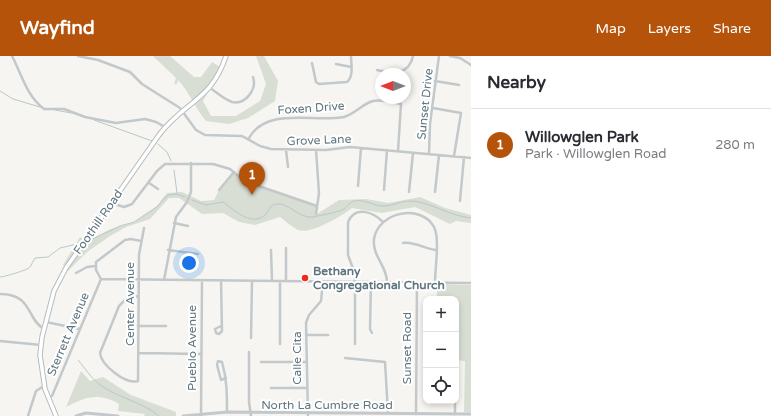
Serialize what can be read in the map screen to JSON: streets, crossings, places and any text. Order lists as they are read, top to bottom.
{
  "streets": {
    "main road": ["Foothill Road"],
    "street": [
      "Sunset Drive",
      "Foxen Drive",
      "Grove Lane",
      "Center Avenue",
      "Sterrett Avenue",
      "Pueblo Avenue",
      "Sunset Road",
      "Calle Cita",
      "North La Cumbre Road"
    ]
  },
  "crossings": [
    ["Sunset Drive", "Grove Lane"],
    ["Foxen Drive", "Grove Lane"],
    ["Grove Lane", "Foothill Road"],
    ["Pueblo Avenue", "North La Cumbre Road"],
    ["Sunset Road", "North La Cumbre Road"],
    ["Calle Cita", "North La Cumbre Road"]
  ],
  "places": ["Bethany Congregational Church"],
  "north": "left",
  "page": {
    "header": "Wayfind",
    "nav": ["Map", "Layers", "Share"],
    "heading": "Nearby",
    "list": [
      {
        "mark": "1",
        "name": "Willowglen Park",
        "note": "Park · Willowglen Road",
        "value": "280 m"
      }
    ],
    "pins": "1",
    "map_buttons": ["+", "−"]
  }
}
